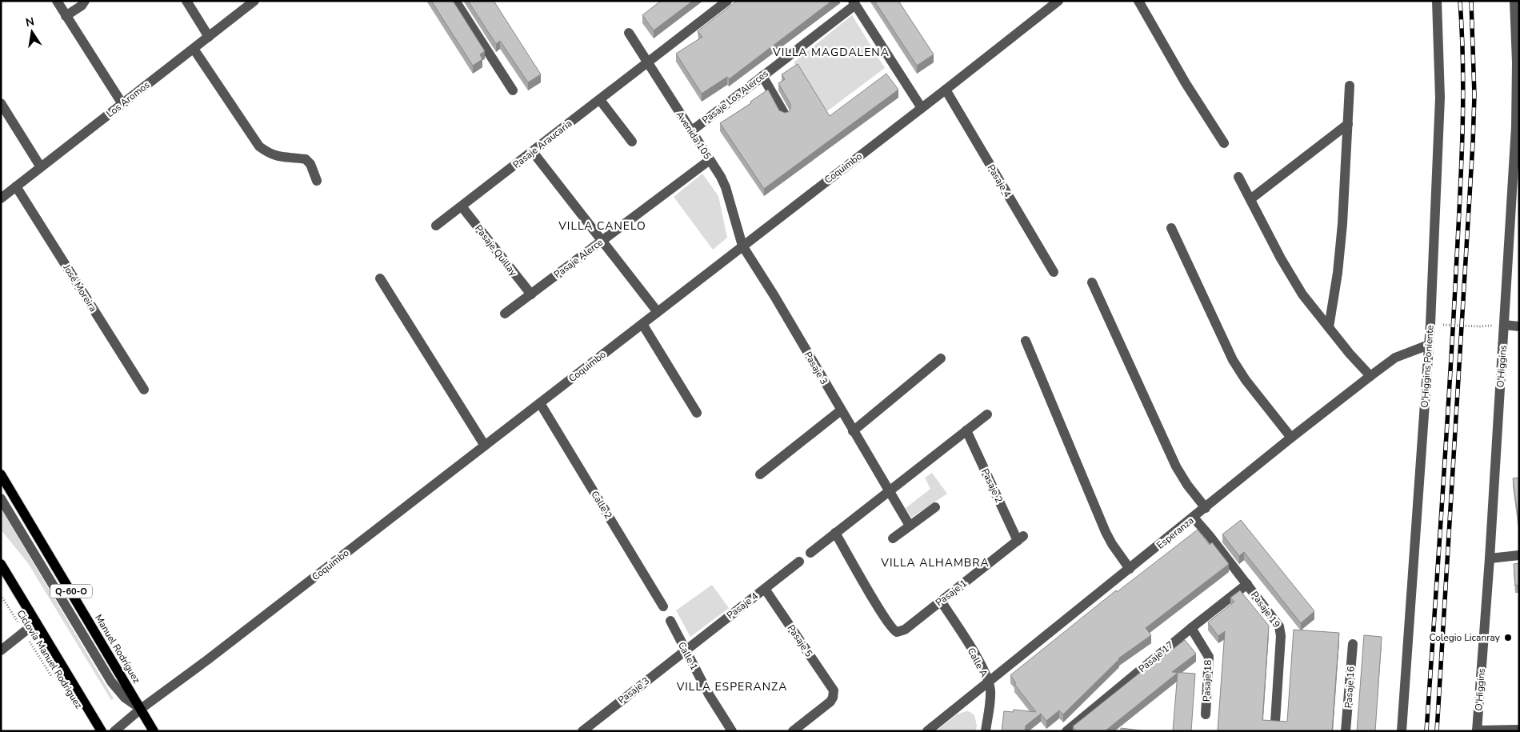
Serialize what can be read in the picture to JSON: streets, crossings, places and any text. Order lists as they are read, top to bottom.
{
  "streets": {
    "main road": ["Q-60-O", "Manuel Rodríguez"],
    "street": [
      "Pasaje Los Alerces",
      "Los Aromos",
      "Avenida 105",
      "Pasaje Araucaria",
      "Coquimbo",
      "Pasaje 4",
      "Pasaje Quillay",
      "Pasaje Alerce",
      "José Moreira",
      "O'Higgins Poniente",
      "O'Higgins",
      "Pasaje 3",
      "Pasaje 2",
      "Calle 2",
      "Esperanza",
      "Pasaje 1",
      "Pasaje 19",
      "Pasaje 5",
      "Calle 1",
      "Pasaje 17",
      "Calle A",
      "Pasaje 18",
      "Pasaje 16"
    ],
    "path": ["Ciclovía Manuel Rodriguez"]
  },
  "crossings": [
    ["Pasaje Los Alerces", "Avenida 105"],
    ["Los Aromos", "José Moreira"],
    ["Avenida 105", "Pasaje Araucaria"],
    ["Avenida 105", "Coquimbo"],
    ["Avenida 105", "Pasaje Alerce"],
    ["Avenida 105", "Pasaje 3"],
    ["Pasaje Araucaria", "Pasaje Quillay"],
    ["Coquimbo", "Pasaje 4"],
    ["Coquimbo", "Pasaje 3"],
    ["Coquimbo", "Calle 2"],
    ["Coquimbo", "Manuel Rodríguez"],
    ["Pasaje 4", "Pasaje 3"],
    ["Pasaje 4", "Pasaje 5"],
    ["Pasaje 4", "Calle 1"],
    ["Pasaje Quillay", "Pasaje Alerce"],
    ["O'Higgins Poniente", "Esperanza"],
    ["Pasaje 3", "Calle 1"],
    ["Pasaje 2", "Pasaje 1"],
    ["Esperanza", "Pasaje 19"],
    ["Esperanza", "Calle A"],
    ["Pasaje 1", "Calle A"],
    ["Pasaje 19", "Pasaje 17"],
    ["Pasaje 17", "Pasaje 18"]
  ],
  "districts": [
    "VILLA MAGDALENA",
    "VILLA CANELO",
    "VILLA ALHAMBRA",
    "VILLA ESPERANZA"
  ],
  "places": ["Colegio Licanray"],
  "north": "top"
}
